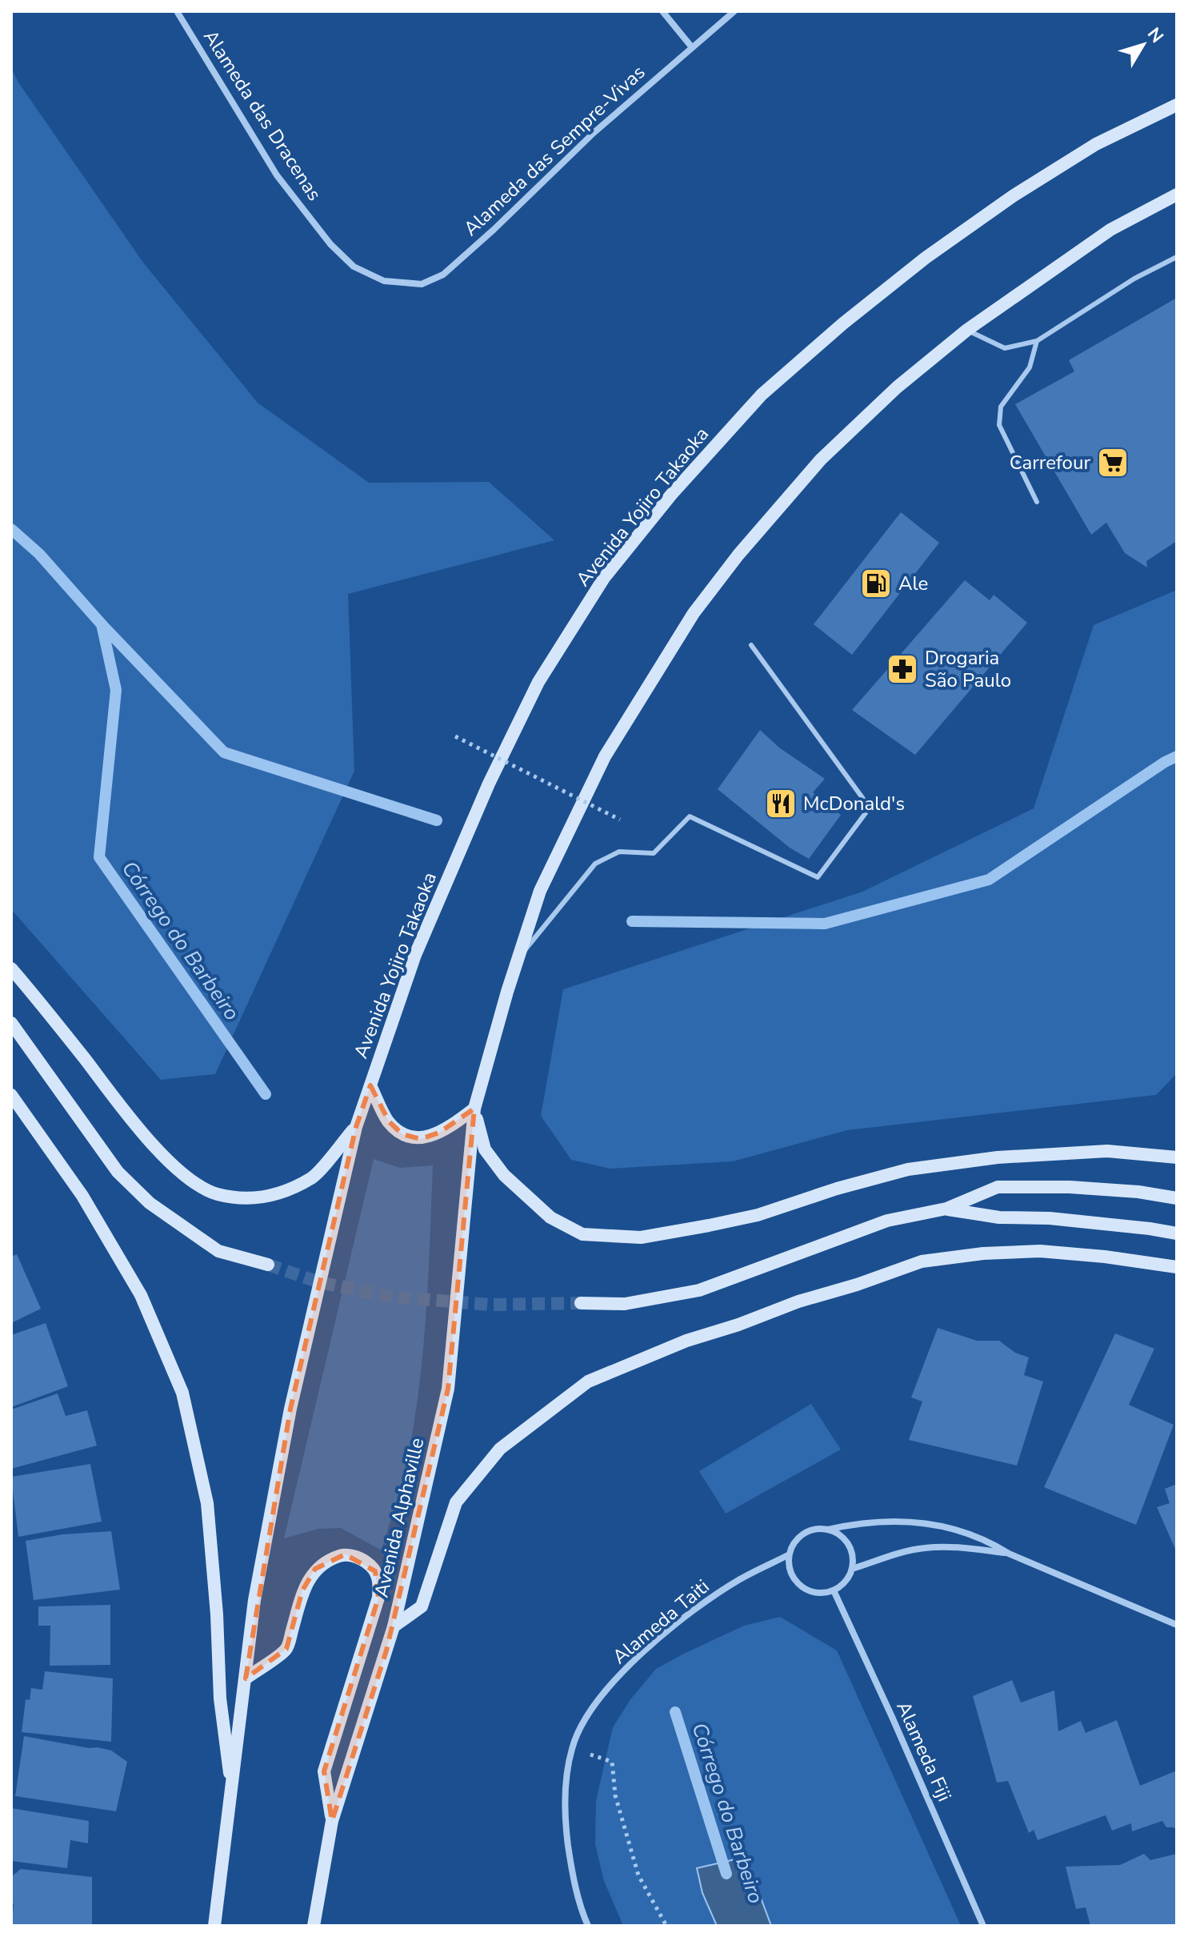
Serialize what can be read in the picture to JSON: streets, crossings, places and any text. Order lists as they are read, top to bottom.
{
  "streets": {
    "main road": ["Avenida Yojiro Takaoka", "Avenida Alphaville"],
    "street": [
      "Alameda das Dracenas",
      "Alameda das Sempre-Vivas",
      "Alameda Taiti",
      "Alameda Fiji"
    ]
  },
  "crossings": [
    ["Alameda das Dracenas", "Alameda das Sempre-Vivas"],
    ["Alameda Taiti", "Alameda Fiji"]
  ],
  "water": ["Córrego do Barbeiro"],
  "places": {
    "supermarket": ["Carrefour"],
    "fuel station": ["Ale"],
    "pharmacy": ["Drogaria São Paulo"],
    "restaurant": ["McDonald's"]
  },
  "north": "top right"
}
